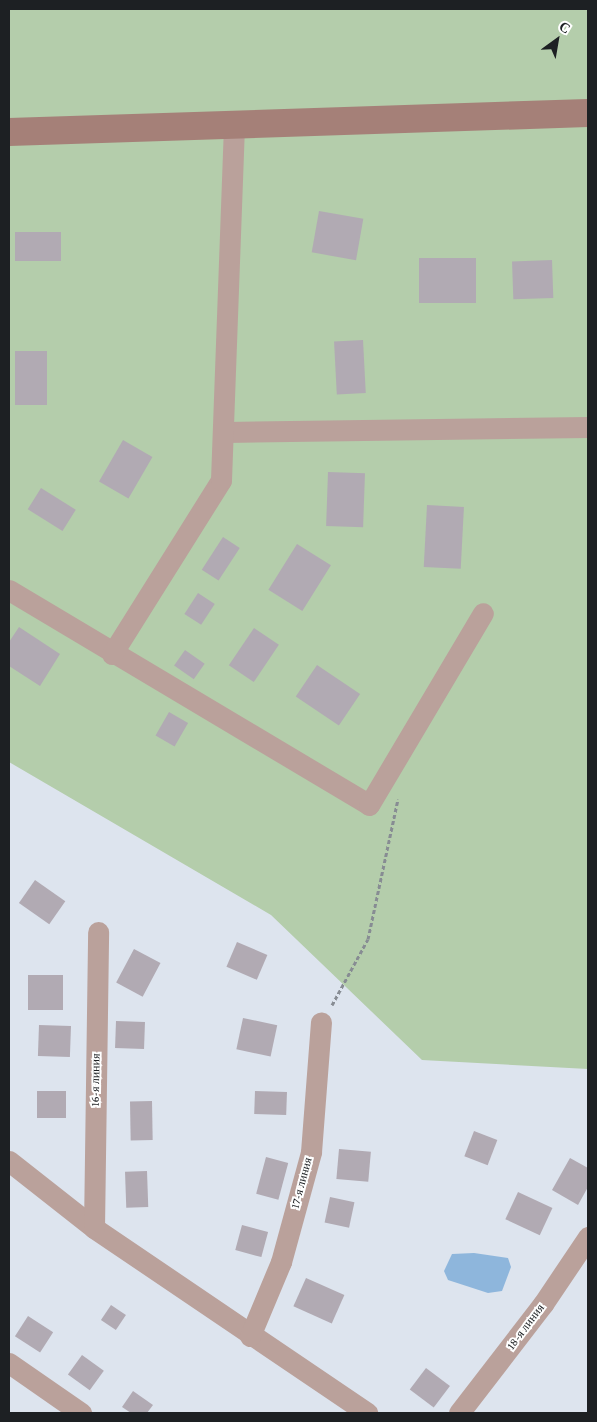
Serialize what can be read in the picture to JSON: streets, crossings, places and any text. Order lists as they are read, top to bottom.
{
  "streets": {
    "street": ["16-я линия", "17-я линия", "18-я линия"]
  },
  "north": "top right"
}
